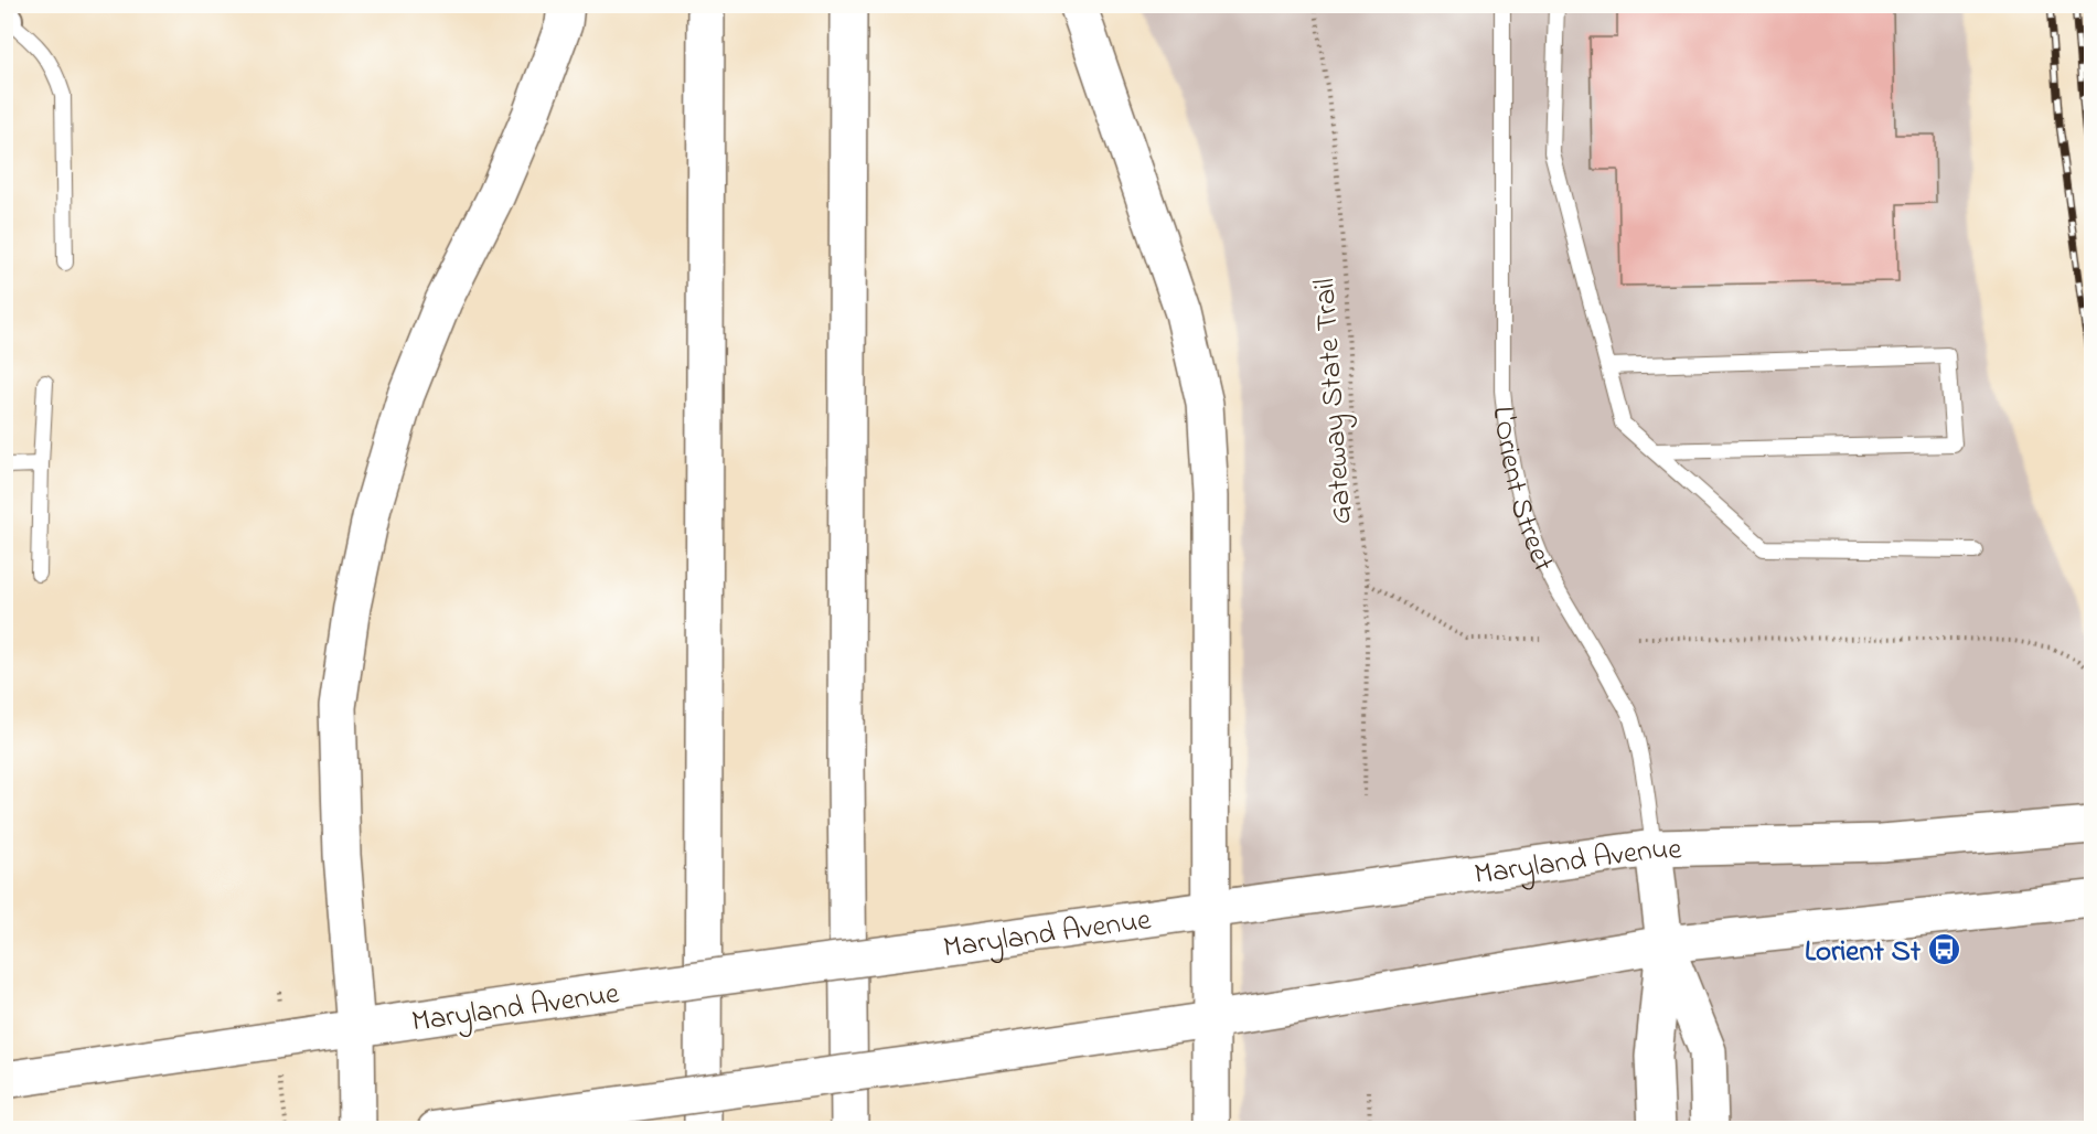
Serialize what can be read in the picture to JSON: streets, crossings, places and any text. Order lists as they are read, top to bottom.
{
  "streets": {
    "main road": ["L'Orient Street", "Maryland Avenue"],
    "path": ["Gateway State Trail"]
  },
  "crossings": [
    ["L'Orient Street", "Maryland Avenue"]
  ],
  "places": {
    "bus stop": ["Lorient St"]
  }
}
